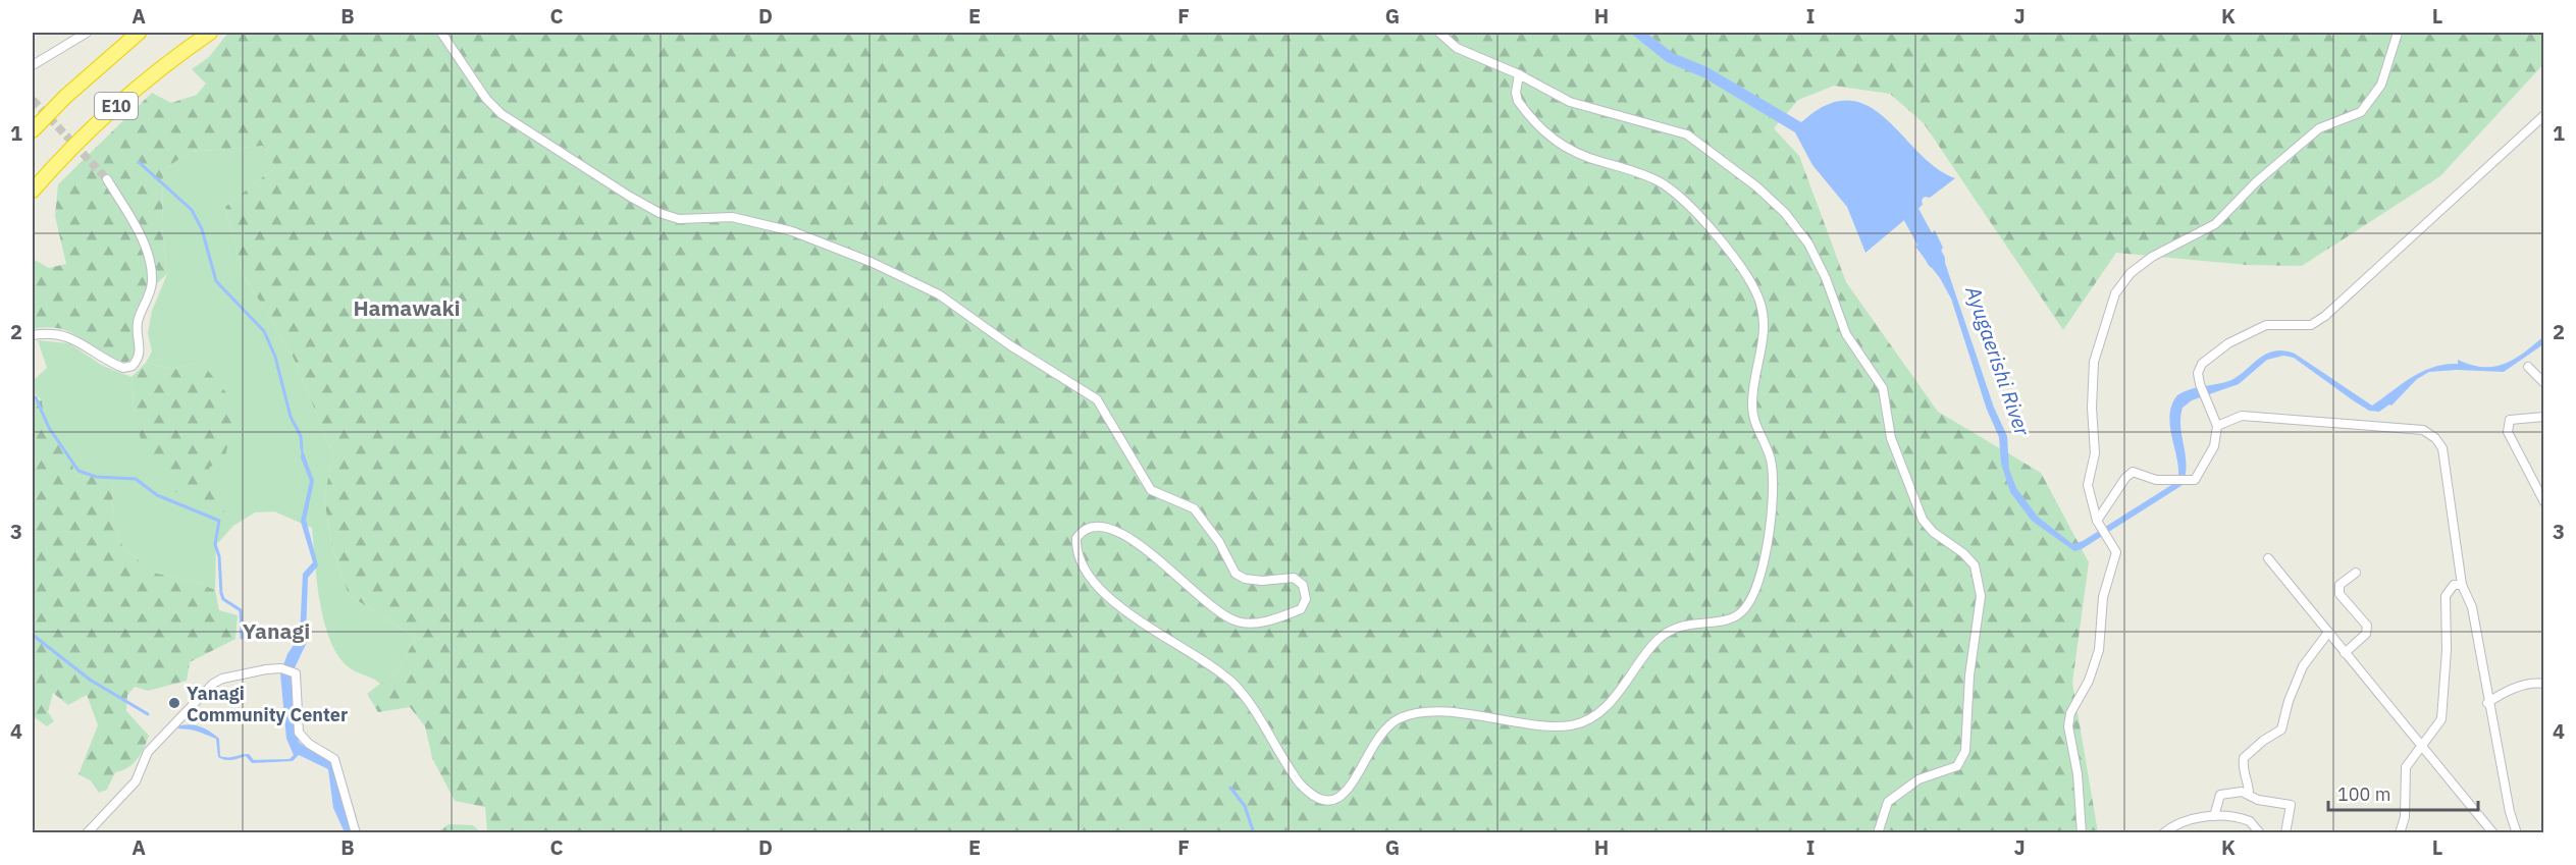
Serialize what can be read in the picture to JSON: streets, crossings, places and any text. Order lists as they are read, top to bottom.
{
  "streets": {
    "highway": ["E10"]
  },
  "districts": ["Hamawaki", "Yanagi"],
  "water": ["Ayugaerishi River"],
  "places": ["Yanagi Community Center"],
  "scale_bar": "100 m",
  "grid": {
    "columns": [
      "A",
      "B",
      "C",
      "D",
      "E",
      "F",
      "G",
      "H",
      "I",
      "J",
      "K",
      "L"
    ],
    "rows": [
      "1",
      "2",
      "3",
      "4"
    ]
  }
}
